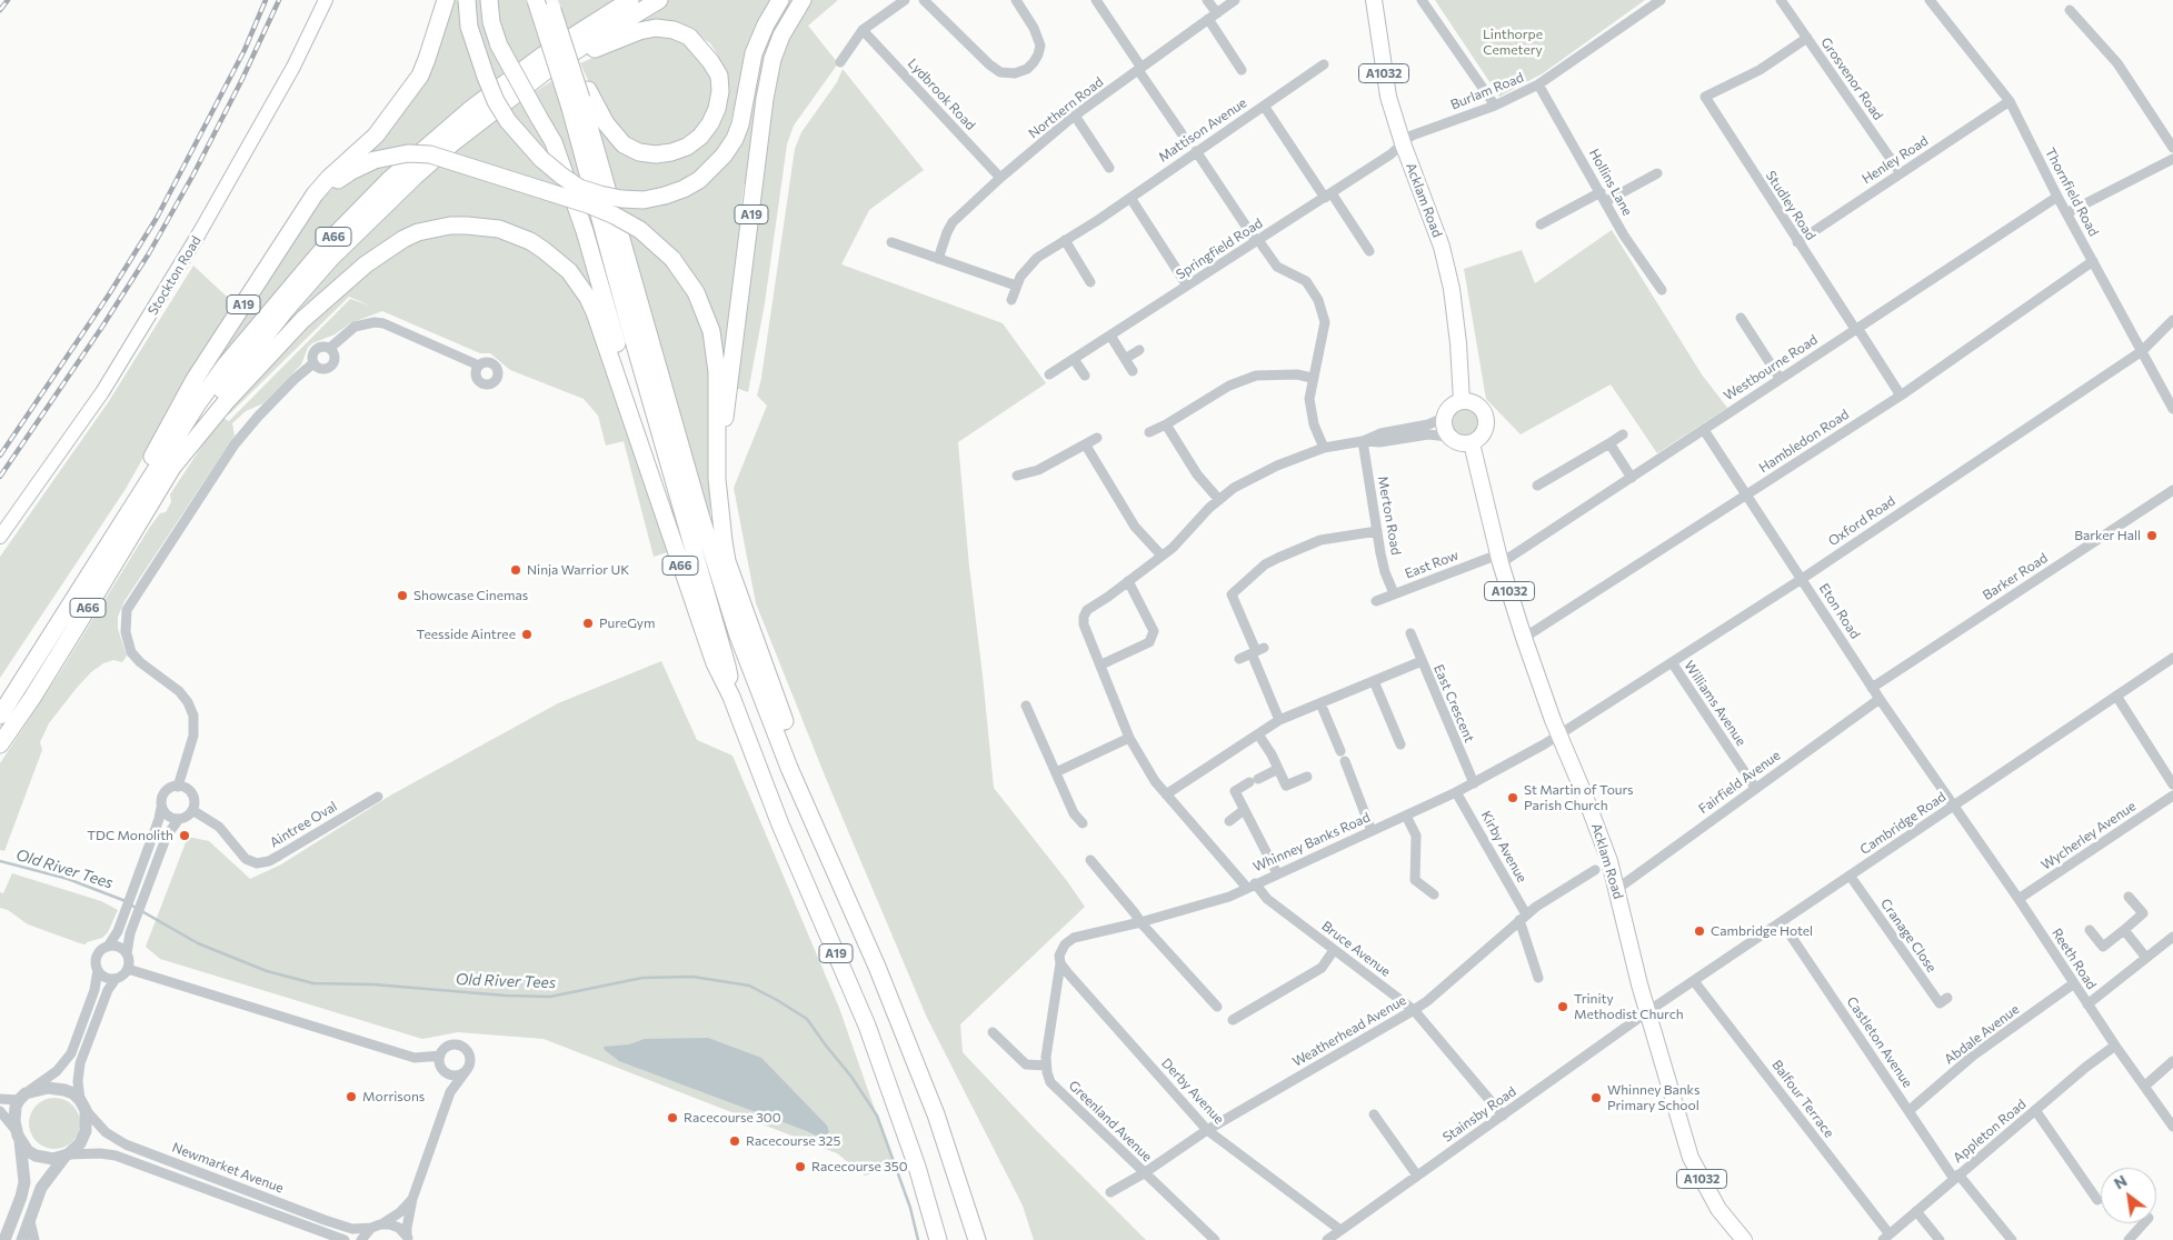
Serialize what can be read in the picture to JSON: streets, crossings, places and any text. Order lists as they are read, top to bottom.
{
  "streets": {
    "highway": ["A19", "A66"],
    "main road": ["A1032", "Acklam Road", "Stockton Road"],
    "street": [
      "Grosvenor Road",
      "Burlam Road",
      "Lydbrook Road",
      "Northern Road",
      "Mattison Avenue",
      "Henley Road",
      "Hollins Lane",
      "Thornfield Road",
      "Studley Road",
      "Springfield Road",
      "Westbourne Road",
      "Hambledon Road",
      "Merton Road",
      "Oxford Road",
      "East Row",
      "Barker Road",
      "Eton Road",
      "East Crescent",
      "Williams Avenue",
      "Fairfield Avenue",
      "Cambridge Road",
      "Aintree Oval",
      "Wycherley Avenue",
      "Whinney Banks Road",
      "Kirby Avenue",
      "Cranage Close",
      "Bruce Avenue",
      "Reeth Road",
      "Weatherhead Avenue",
      "Abdale Avenue",
      "Castleton Avenue",
      "Derby Avenue",
      "Balfour Terrace",
      "Stainsby Road",
      "Greenland Avenue",
      "Appleton Road",
      "Newmarket Avenue"
    ]
  },
  "crossings": [
    ["Grosvenor Road", "Henley Road"],
    ["Grosvenor Road", "Studley Road"],
    ["Burlam Road", "Hollins Lane"],
    ["Burlam Road", "Acklam Road"],
    ["Burlam Road", "Springfield Road"],
    ["Lydbrook Road", "Northern Road"],
    ["Henley Road", "Thornfield Road"],
    ["Henley Road", "Studley Road"],
    ["Thornfield Road", "Westbourne Road"],
    ["Thornfield Road", "Hambledon Road"],
    ["Thornfield Road", "Oxford Road"],
    ["Acklam Road", "Springfield Road"],
    ["Acklam Road", "Westbourne Road"],
    ["Acklam Road", "Hambledon Road"],
    ["Acklam Road", "Oxford Road"],
    ["Acklam Road", "East Row"],
    ["Acklam Road", "Fairfield Avenue"],
    ["Acklam Road", "Cambridge Road"],
    ["Acklam Road", "Whinney Banks Road"],
    ["Acklam Road", "Stainsby Road"],
    ["Studley Road", "Westbourne Road"],
    ["Studley Road", "Hambledon Road"],
    ["A19", "A66"],
    ["Westbourne Road", "East Row"],
    ["Westbourne Road", "Eton Road"],
    ["Hambledon Road", "Eton Road"],
    ["Merton Road", "East Row"],
    ["Oxford Road", "Eton Road"],
    ["Oxford Road", "Williams Avenue"],
    ["Oxford Road", "Whinney Banks Road"],
    ["Barker Road", "Eton Road"],
    ["Eton Road", "Fairfield Avenue"],
    ["Eton Road", "Cambridge Road"],
    ["Eton Road", "Reeth Road"],
    ["East Crescent", "Whinney Banks Road"],
    ["Williams Avenue", "Fairfield Avenue"],
    ["Cambridge Road", "Cranage Close"],
    ["Cambridge Road", "Reeth Road"],
    ["Cambridge Road", "Castleton Avenue"],
    ["Cambridge Road", "Balfour Terrace"],
    ["Cambridge Road", "Stainsby Road"],
    ["Wycherley Avenue", "Reeth Road"],
    ["Whinney Banks Road", "Kirby Avenue"],
    ["Whinney Banks Road", "Bruce Avenue"],
    ["Whinney Banks Road", "Derby Avenue"],
    ["Kirby Avenue", "Weatherhead Avenue"],
    ["Bruce Avenue", "Weatherhead Avenue"],
    ["Bruce Avenue", "Stainsby Road"],
    ["Reeth Road", "Abdale Avenue"],
    ["Reeth Road", "Appleton Road"],
    ["Weatherhead Avenue", "Derby Avenue"],
    ["Weatherhead Avenue", "Greenland Avenue"],
    ["Abdale Avenue", "Castleton Avenue"],
    ["Castleton Avenue", "Appleton Road"],
    ["Derby Avenue", "Stainsby Road"],
    ["Balfour Terrace", "Appleton Road"]
  ],
  "water": ["Old River Tees"],
  "parks": ["Linthorpe Cemetery"],
  "places": [
    "Barker Hall",
    "Ninja Warrior UK",
    "Showcase Cinemas",
    "PureGym",
    "Teesside Aintree",
    "St Martin of Tours Parish Church",
    "TDC Monolith",
    "Cambridge Hotel",
    "Trinity Methodist Church",
    "Morrisons",
    "Whinney Banks Primary School",
    "Racecourse 300",
    "Racecourse 325",
    "Racecourse 350"
  ],
  "north": "top left"
}
